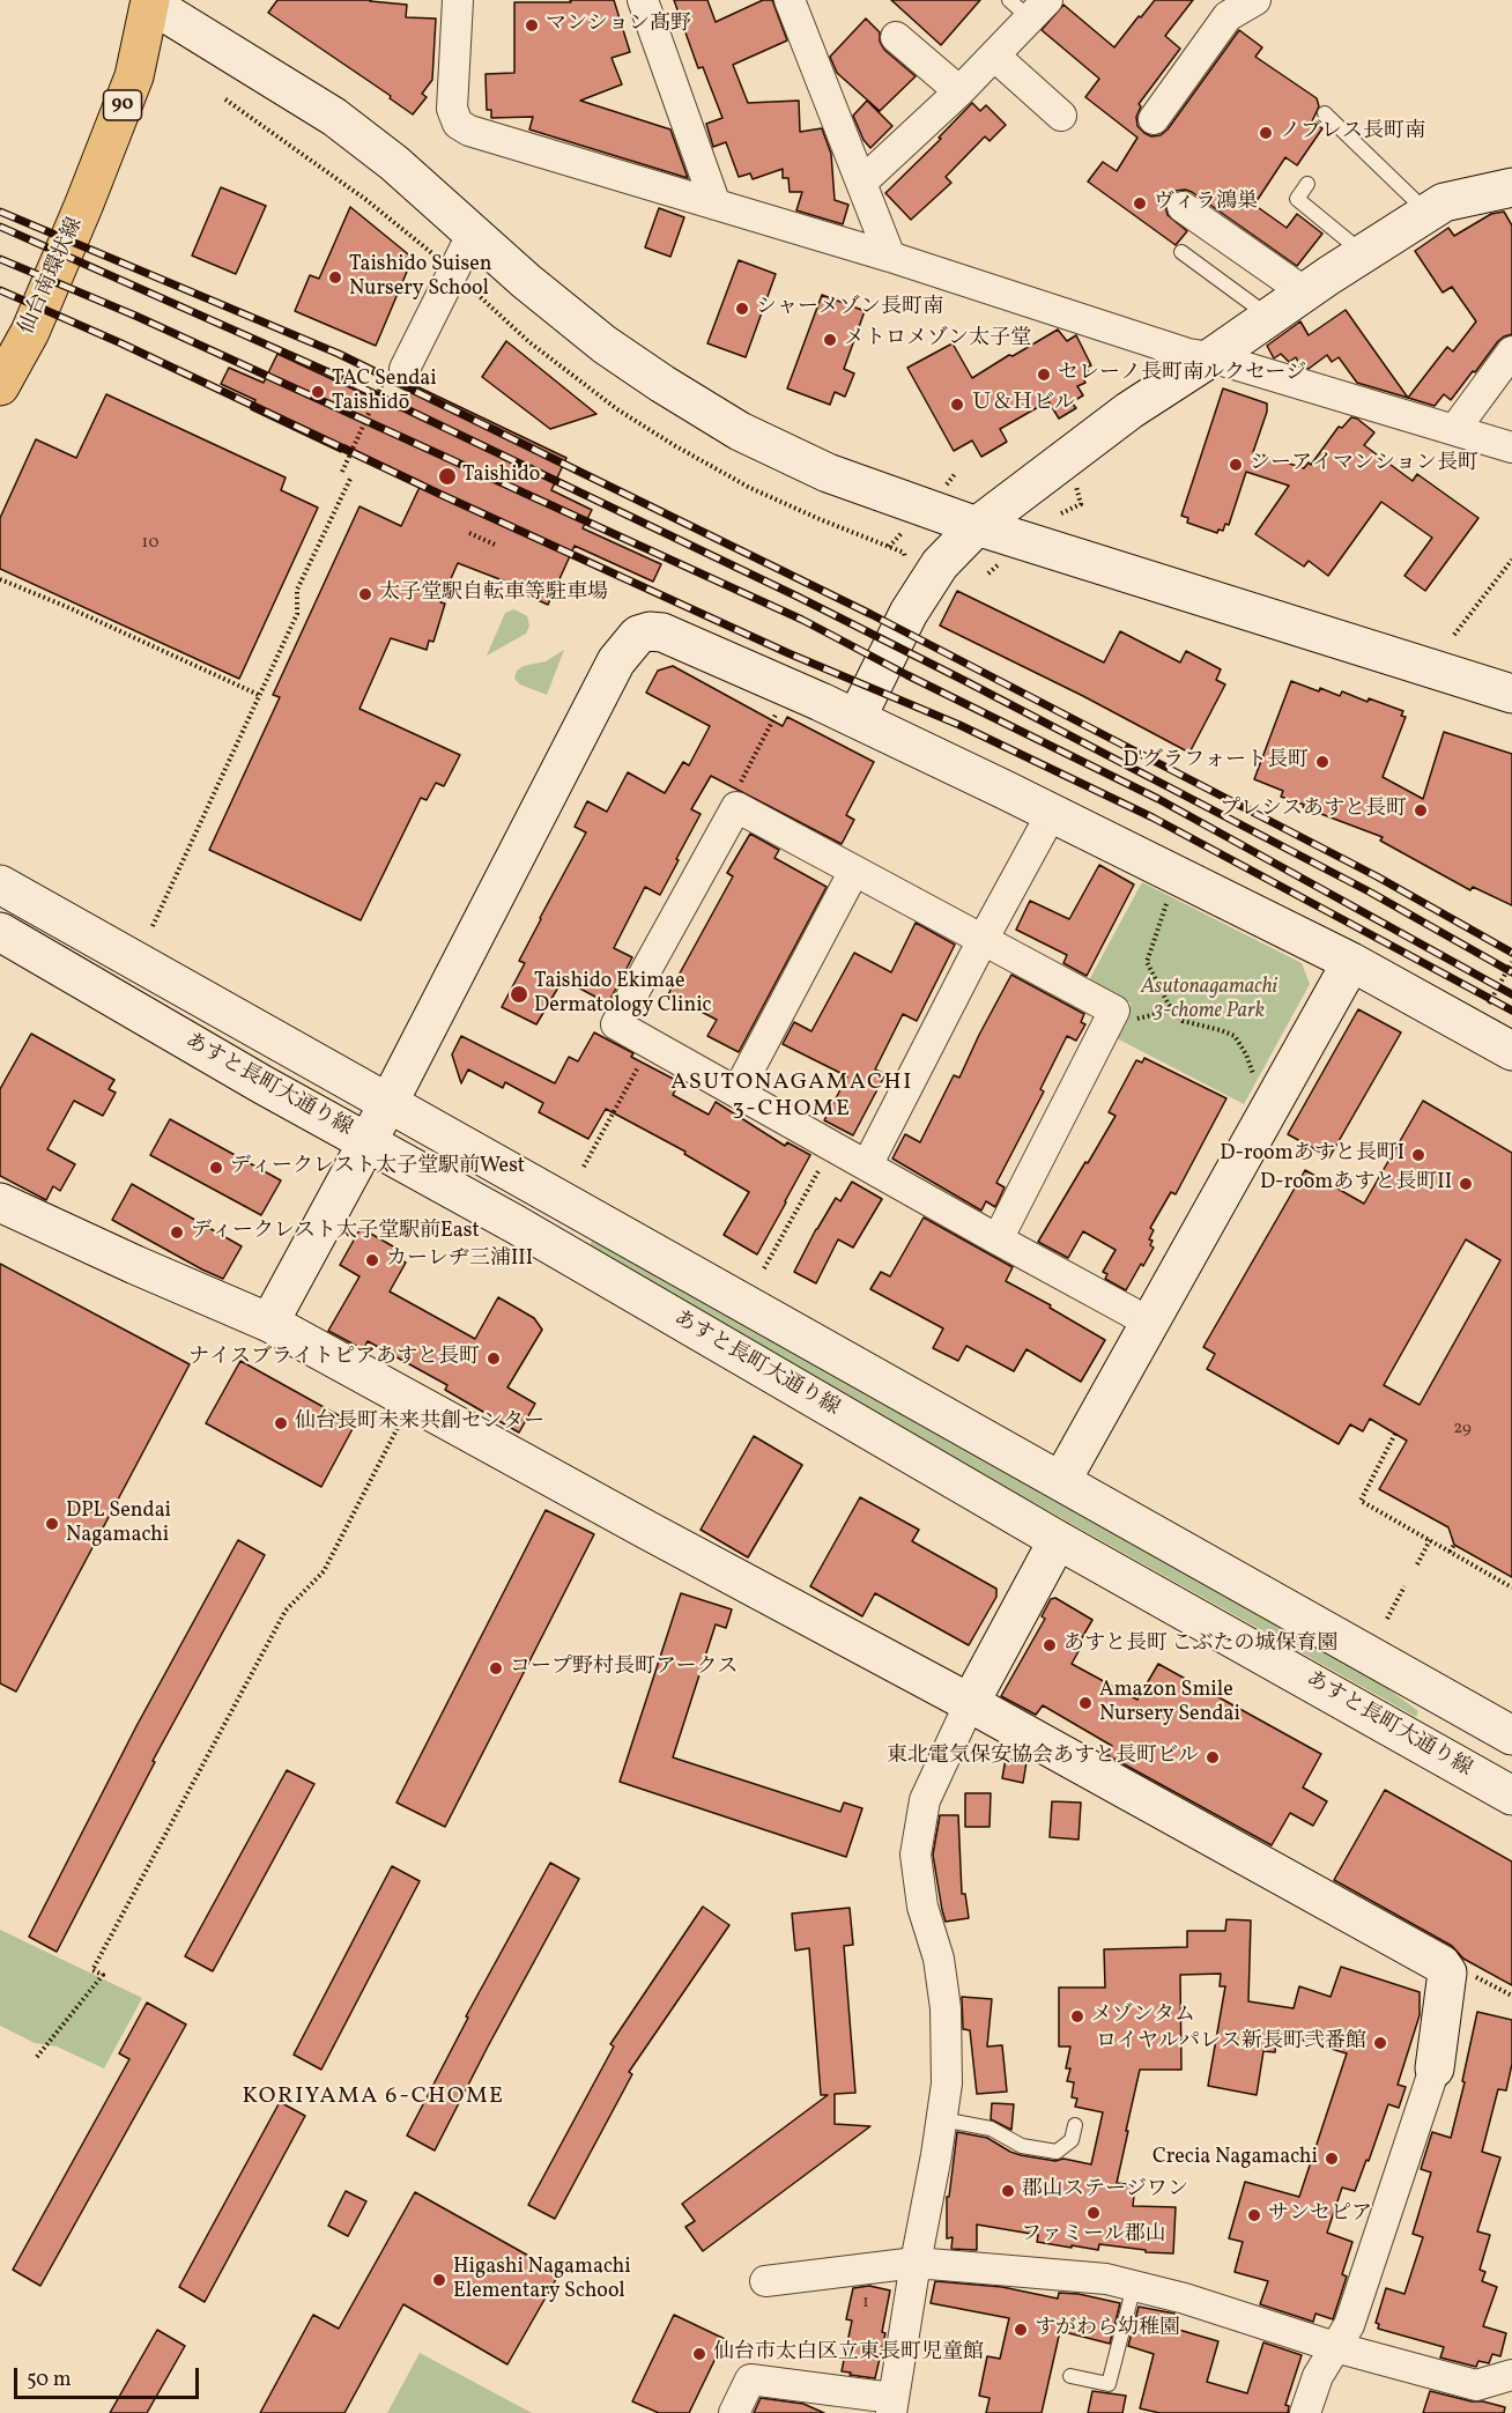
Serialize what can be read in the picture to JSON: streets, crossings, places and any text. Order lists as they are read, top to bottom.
{
  "streets": {
    "main road": ["90", "仙台南環状線"],
    "street": ["あすと長町大通り線"]
  },
  "districts": ["ASUTONAGAMACHI 3-CHOME", "KORIYAMA 6-CHOME"],
  "parks": ["Asutonagamachi 3-chome Park"],
  "places": [
    "マンション髙野",
    "ノブレス長町南",
    "ヴィラ鴻巣",
    "Taishido Suisen Nursery School",
    "シャーメゾン長町南",
    "メトロメゾン太子堂",
    "セレーノ長町南ルクセージ",
    "TAC Sendai Taishidō",
    "Ｕ＆Ｈビル",
    "シーアイマンション長町",
    "Taishido",
    "太子堂駅自転車等駐車場",
    "D'グラフォート長町",
    "プレシスあすと長町",
    "Taishido Ekimae Dermatology Clinic",
    "D-roomあすと長町I",
    "ディークレスト太子堂駅前West",
    "D-roomあすと長町II",
    "ディークレスト太子堂駅前East",
    "カーレヂ三浦III",
    "ナイスブライトピアあすと長町",
    "仙台長町未来共創センター",
    "DPL Sendai Nagamachi",
    "あすと長町 こぶたの城保育園",
    "コープ野村長町アークス",
    "Amazon Smile Nursery Sendai",
    "東北電気保安協会あすと長町ビル",
    "メゾンタム",
    "ロイヤルパレス新長町弐番館",
    "Crecia Nagamachi",
    "郡山ステージワン",
    "ファミール郡山",
    "サンセピア",
    "Higashi Nagamachi Elementary School",
    "すがわら幼稚園",
    "仙台市太白区立東長町児童館"
  ],
  "house_numbers": ["10", "29", "1"],
  "scale_bar": "50 m"
}
